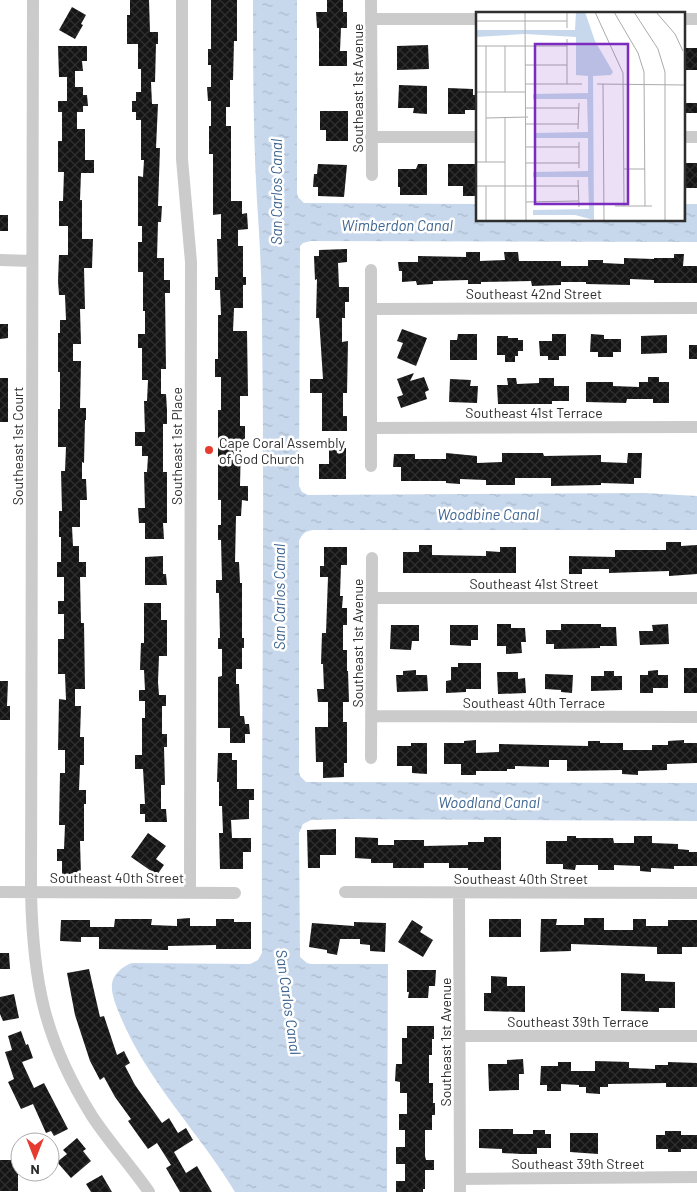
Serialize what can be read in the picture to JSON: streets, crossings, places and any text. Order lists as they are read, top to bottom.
{
  "streets": {
    "street": [
      "Southeast 1st Avenue",
      "Southeast 42nd Street",
      "Southeast 41st Terrace",
      "Southeast 1st Court",
      "Southeast 1st Place",
      "Southeast 41st Street",
      "Southeast 40th Terrace",
      "Southeast 40th Street",
      "Southeast 39th Terrace",
      "Southeast 39th Street"
    ]
  },
  "crossings": [
    ["Southeast 1st Avenue", "Southeast 41st Street"],
    ["Southeast 1st Avenue", "Southeast 40th Terrace"],
    ["Southeast 1st Avenue", "Southeast 40th Street"],
    ["Southeast 1st Avenue", "Southeast 39th Terrace"],
    ["Southeast 1st Avenue", "Southeast 39th Street"],
    ["Southeast 1st Court", "Southeast 40th Street"],
    ["Southeast 1st Place", "Southeast 40th Street"]
  ],
  "water": [
    "San Carlos Canal",
    "Wimberdon Canal",
    "Woodbine Canal",
    "Woodland Canal"
  ],
  "places": ["Cape Coral Assembly of God Church"],
  "north": "bottom"
}
